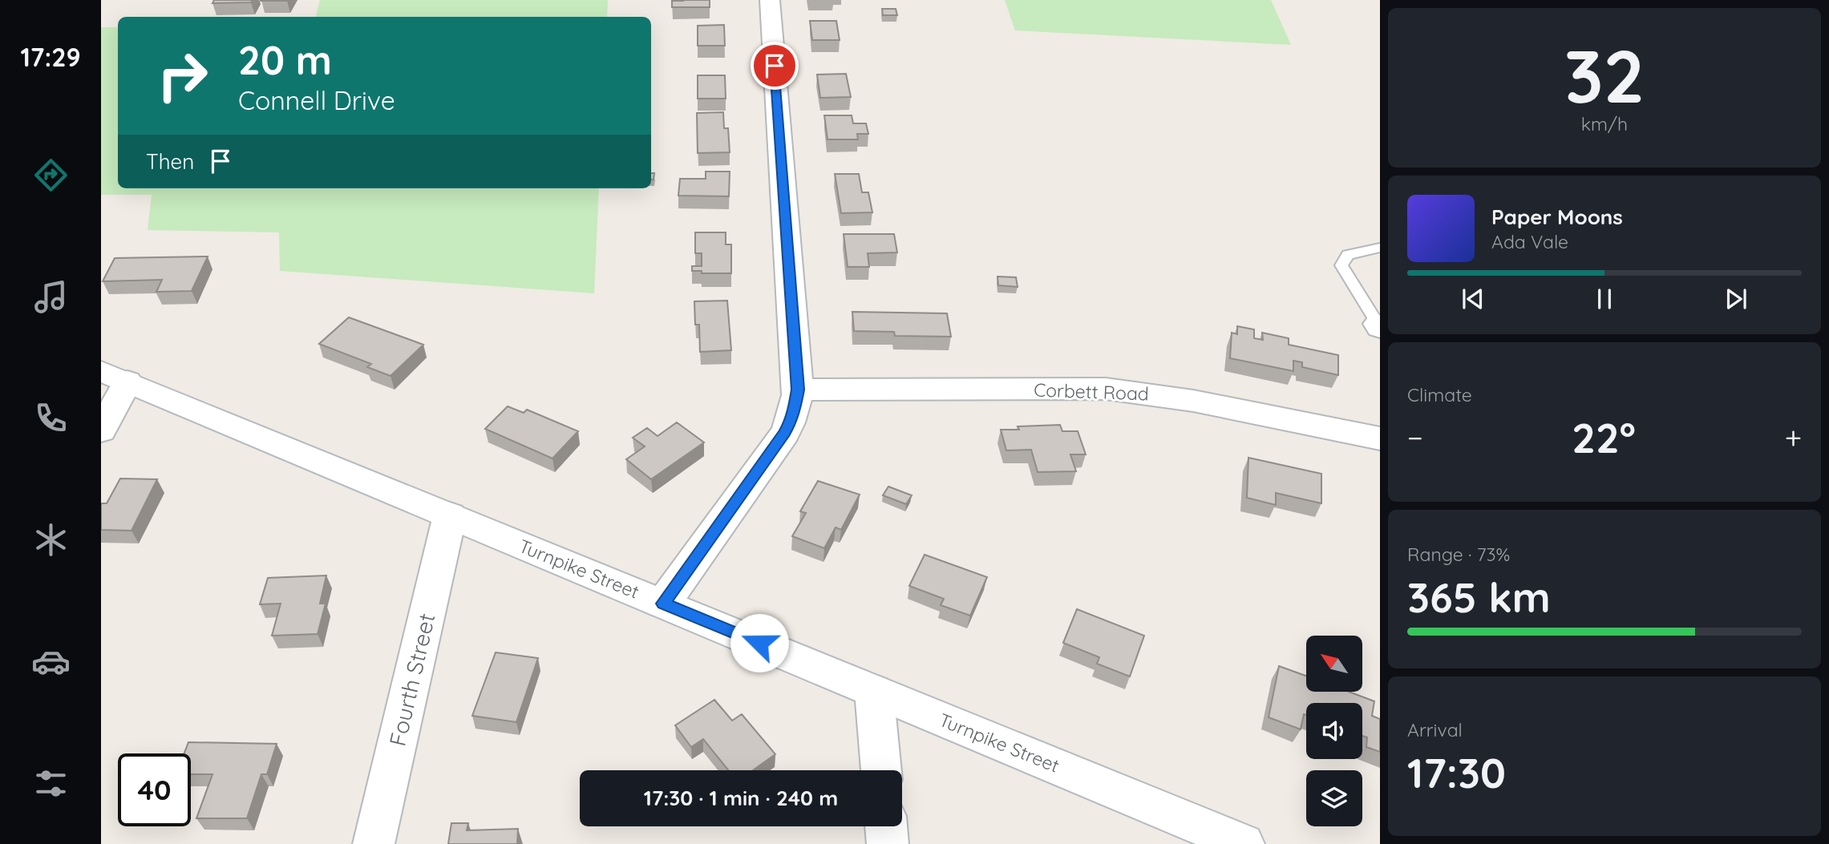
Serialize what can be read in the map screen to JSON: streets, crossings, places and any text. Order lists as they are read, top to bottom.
{
  "streets": {
    "street": ["Corbett Road", "Turnpike Street", "Fourth Street"]
  },
  "crossings": [
    ["Turnpike Street", "Fourth Street"]
  ],
  "north": "top left",
  "page": {
    "tabs": "17:29",
    "tile": [
      ["32", "km/h"],
      "Climate",
      ["Range · 73%", "365 km"],
      ["Arrival", "17:30"]
    ],
    "turn": ["20 m", "Connell Drive"],
    "then": "Then",
    "song": ["Paper Moons", "Ada Vale"],
    "heat": ["−", "22°", "+"],
    "limit": "40",
    "trip": "17:30 · 1 min · 240 m"
  }
}
